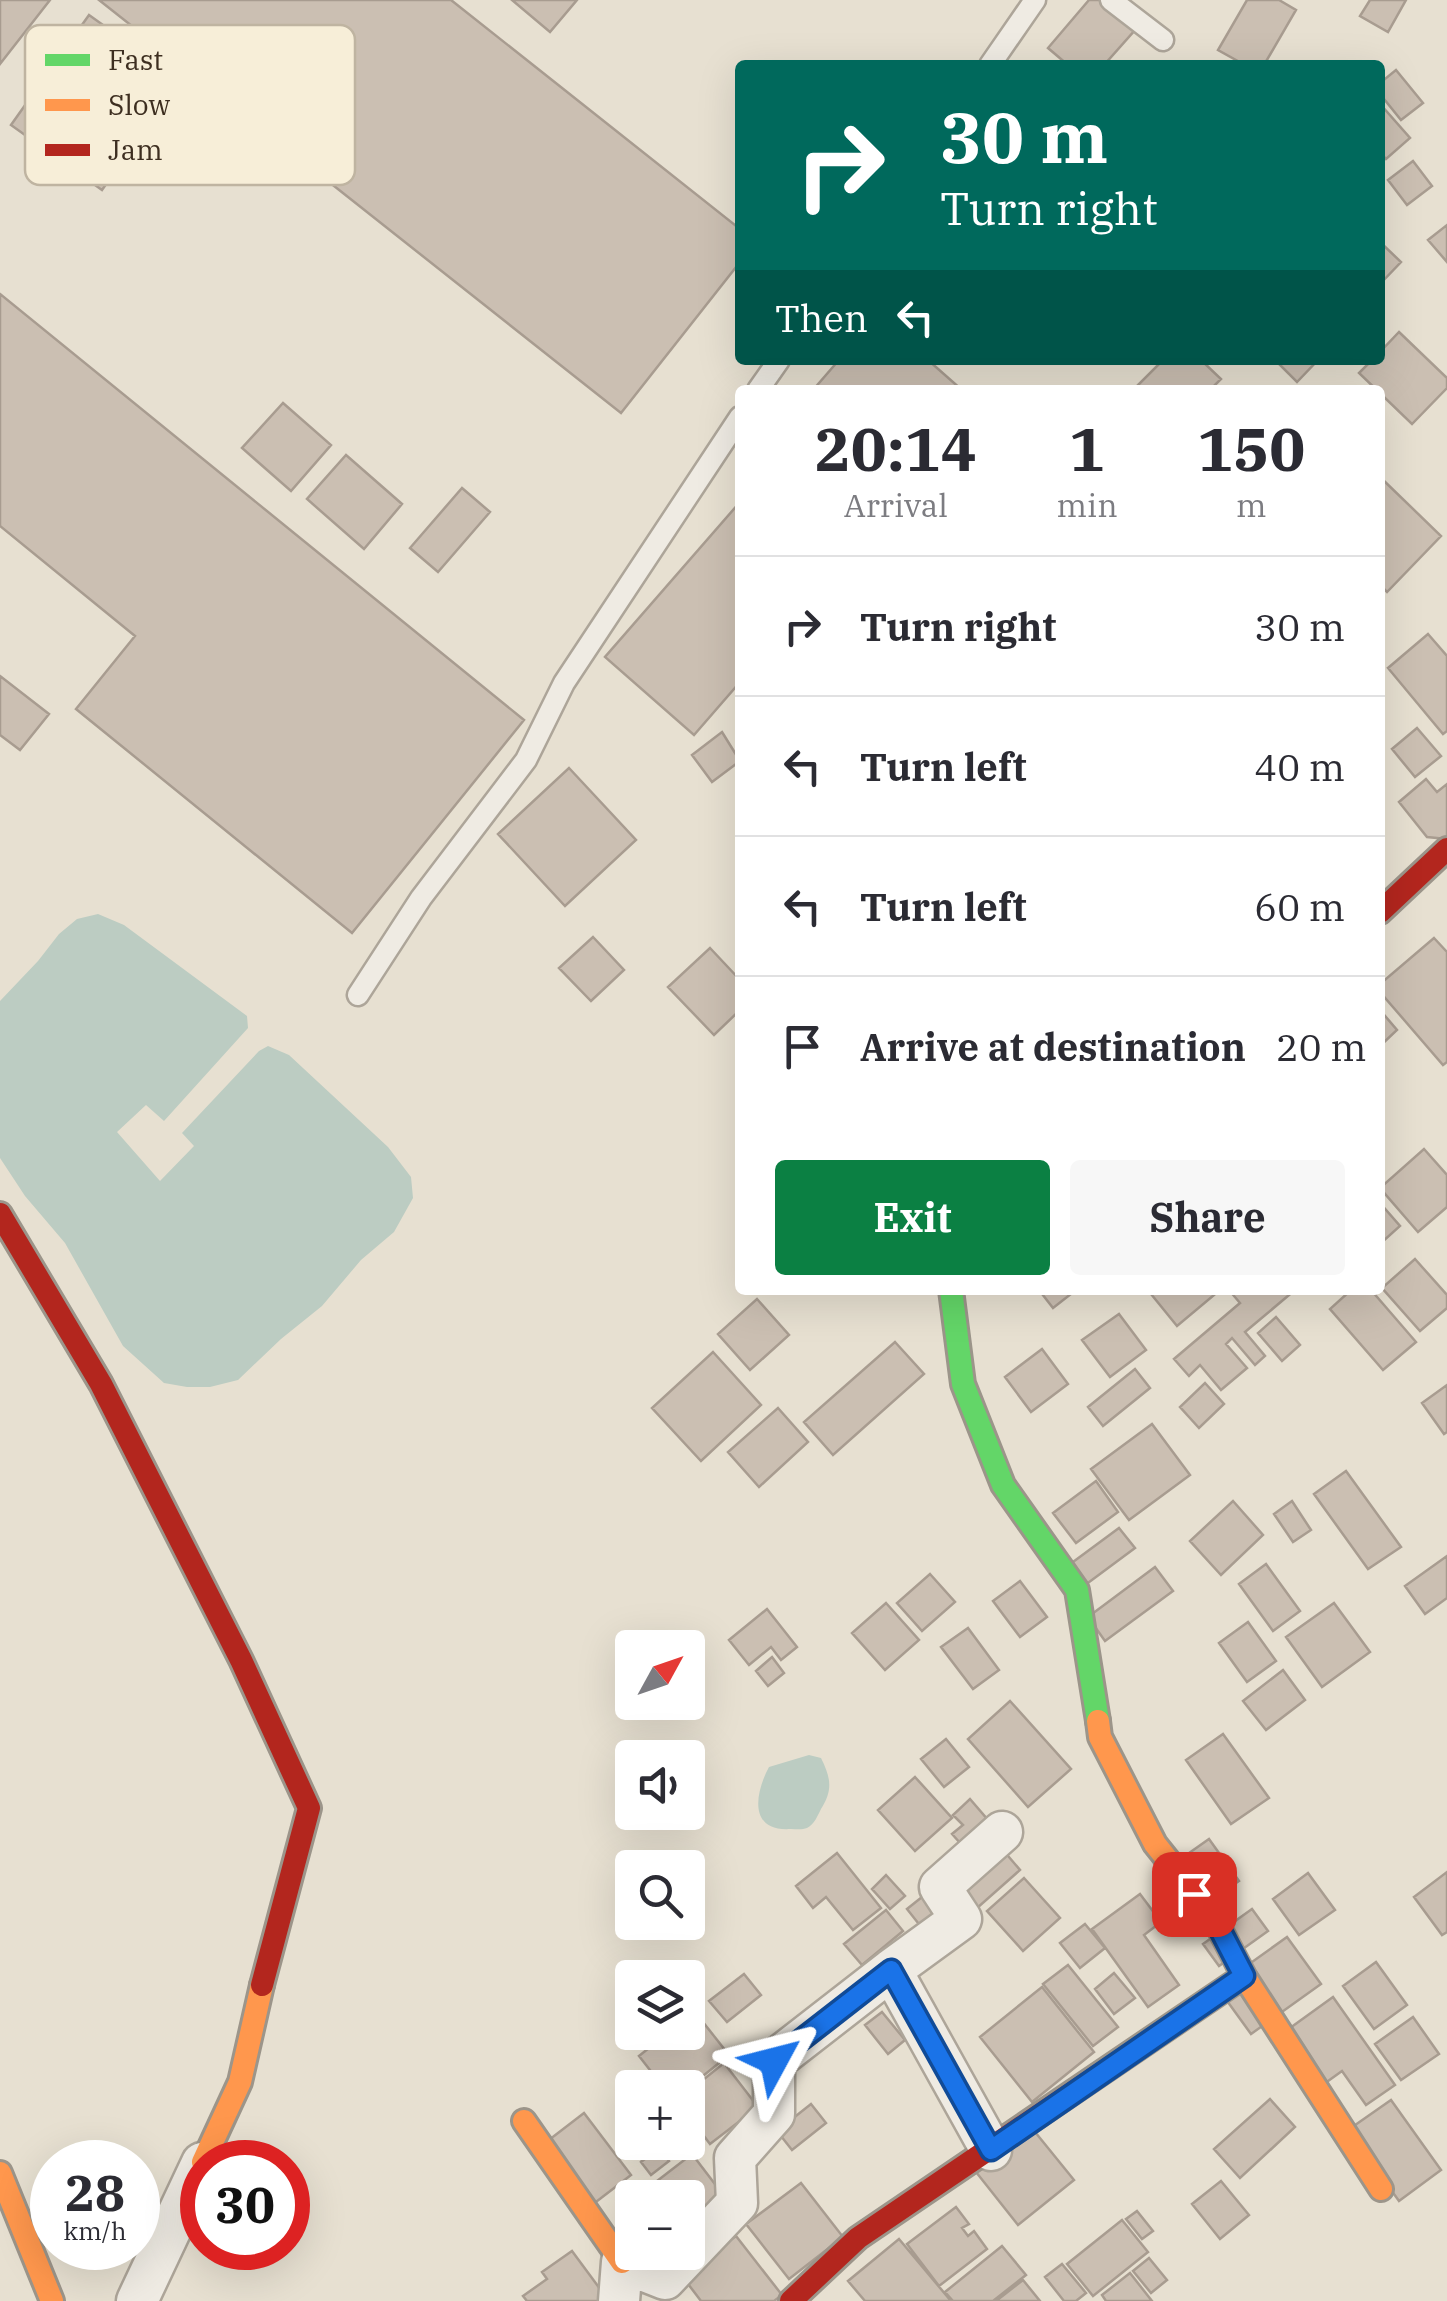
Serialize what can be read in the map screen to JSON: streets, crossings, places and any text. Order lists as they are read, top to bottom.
{
  "legend": ["Fast", "Slow", "Jam"],
  "north": "top right",
  "page": {
    "turn": ["30 m", "Turn right"],
    "then": "Then",
    "eta": [
      "20:14",
      "Arrival",
      "1",
      "min",
      "150",
      "m"
    ],
    "list": [
      {
        "name": "Turn right",
        "value": "30 m"
      },
      {
        "name": "Turn left",
        "value": "40 m"
      },
      {
        "name": "Turn left",
        "value": "60 m"
      },
      {
        "name": "Arrive at destination",
        "value": "20 m"
      }
    ],
    "buttons": ["Exit", "Share"],
    "map_buttons": ["+", "−"],
    "speed": "28 km/h",
    "limit": "30"
  }
}
